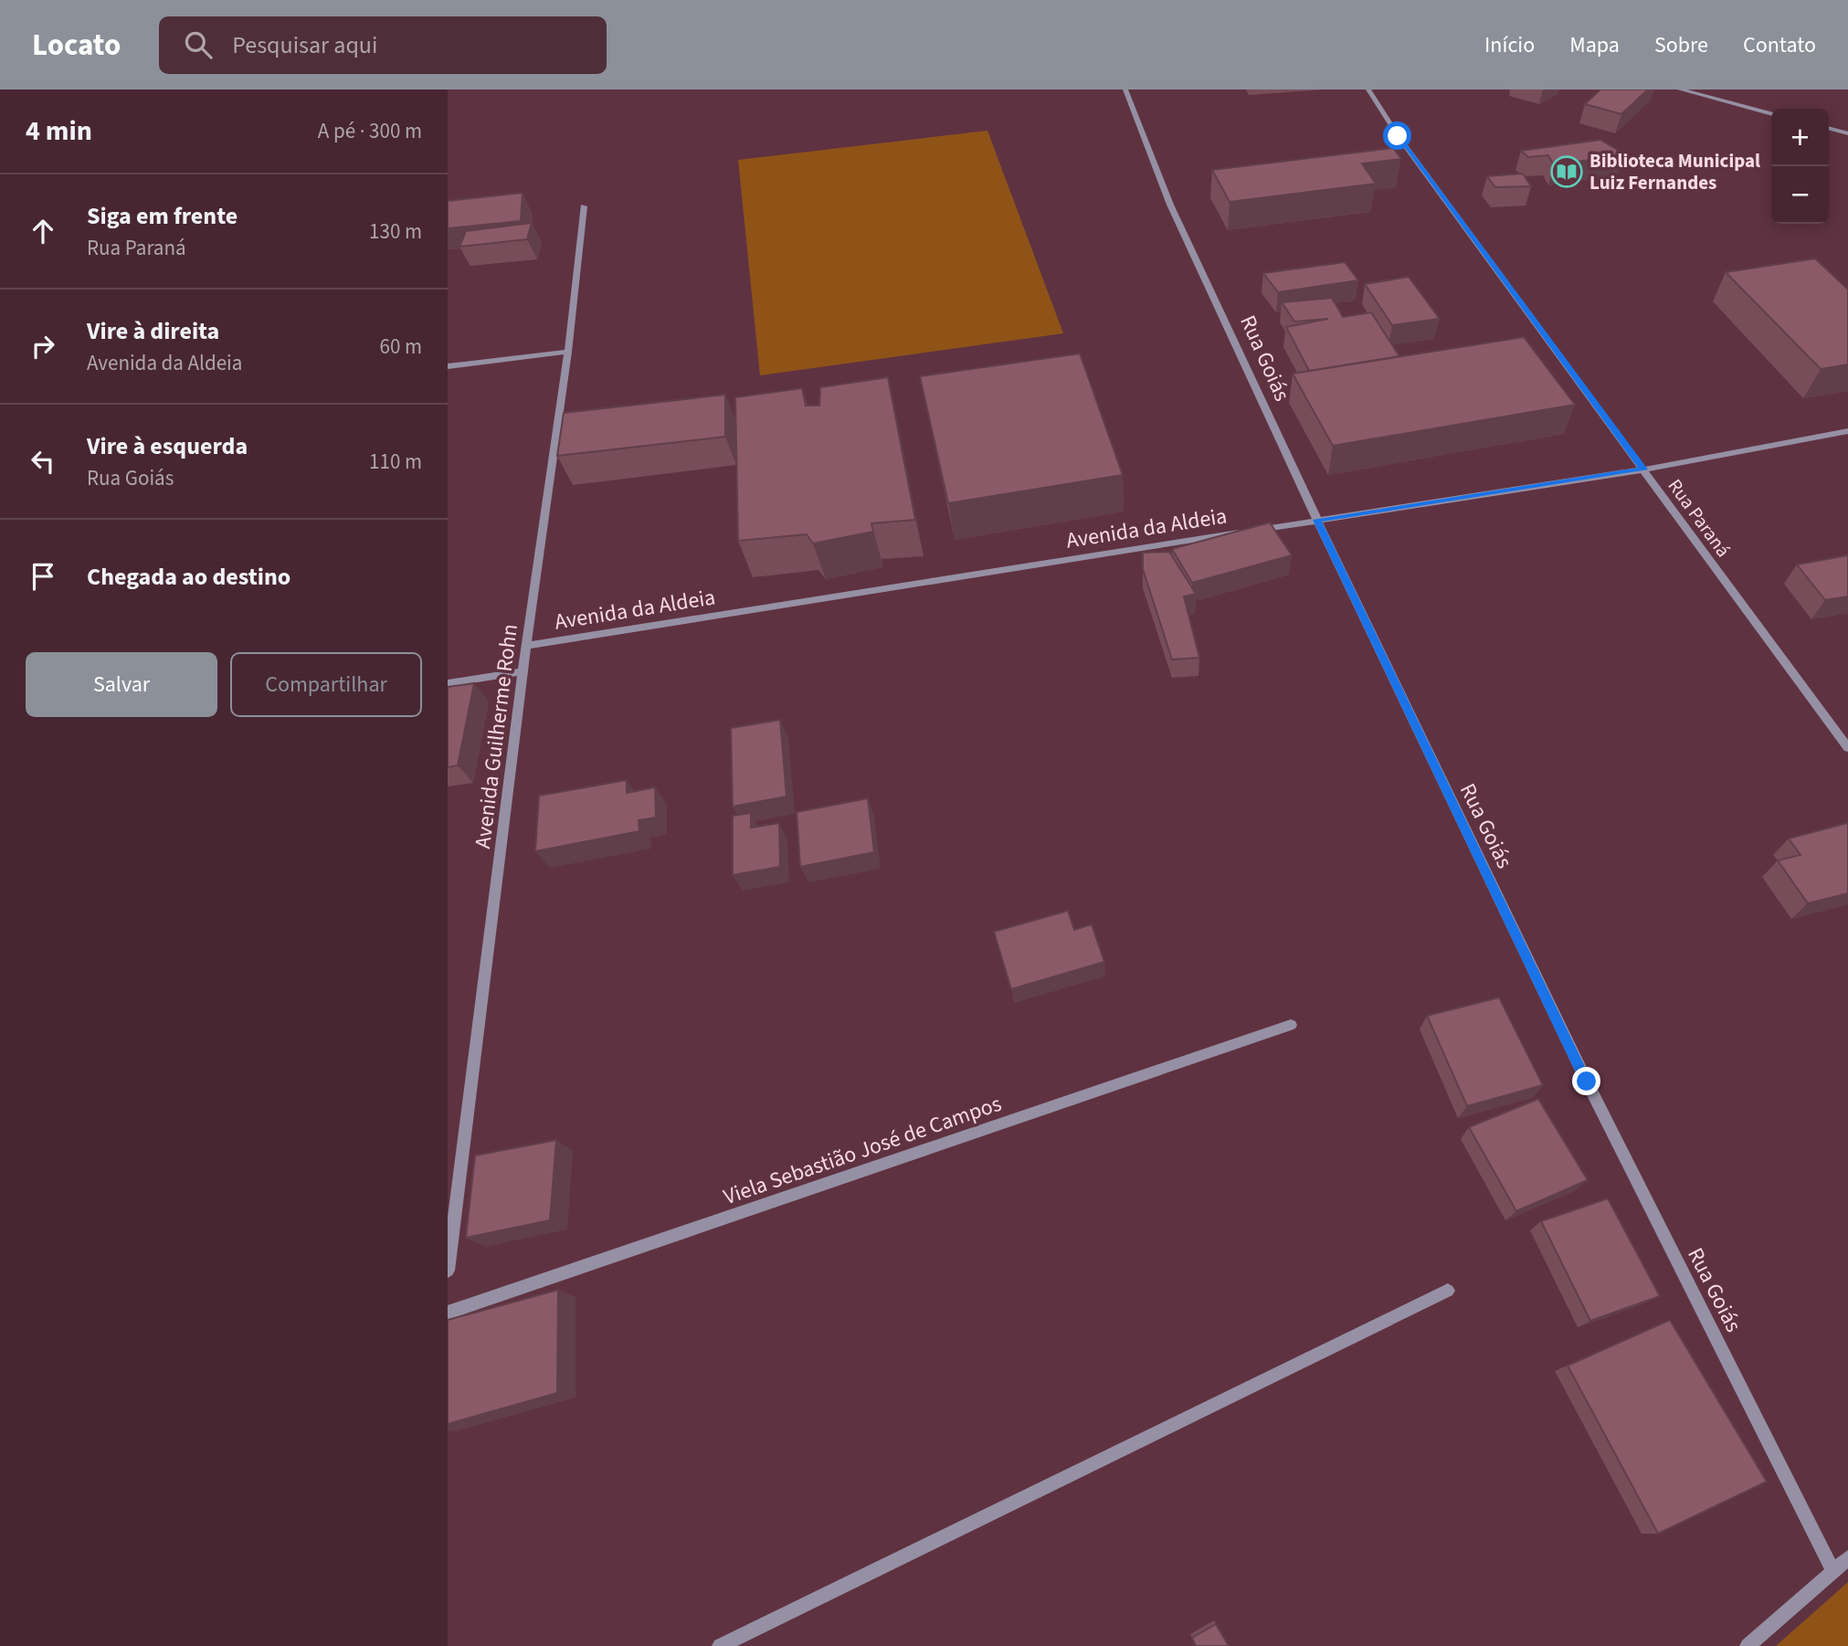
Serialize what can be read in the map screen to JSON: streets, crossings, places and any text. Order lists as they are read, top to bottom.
{
  "streets": {
    "street": [
      "Rua Goiás",
      "Rua Paraná",
      "Avenida da Aldeia",
      "Avenida Guilherme Rohn",
      "Viela Sebastião José de Campos"
    ]
  },
  "crossings": [
    ["Rua Goiás", "Avenida da Aldeia"],
    ["Rua Paraná", "Avenida da Aldeia"],
    ["Avenida da Aldeia", "Avenida Guilherme Rohn"]
  ],
  "places": {
    "library": ["Biblioteca Municipal Luiz Fernandes"]
  },
  "page": {
    "header": "Locato",
    "search": "Pesquisar aqui",
    "nav": [
      "Início",
      "Mapa",
      "Sobre",
      "Contato"
    ],
    "heading": ["4 min", "A pé · 300 m"],
    "map_buttons": ["+", "−"],
    "list": [
      ["Siga em frente", "Rua Paraná", "130 m"],
      ["Vire à direita", "Avenida da Aldeia", "60 m"],
      ["Vire à esquerda", "Rua Goiás", "110 m"],
      "Chegada ao destino"
    ],
    "buttons": ["Salvar", "Compartilhar"]
  }
}
